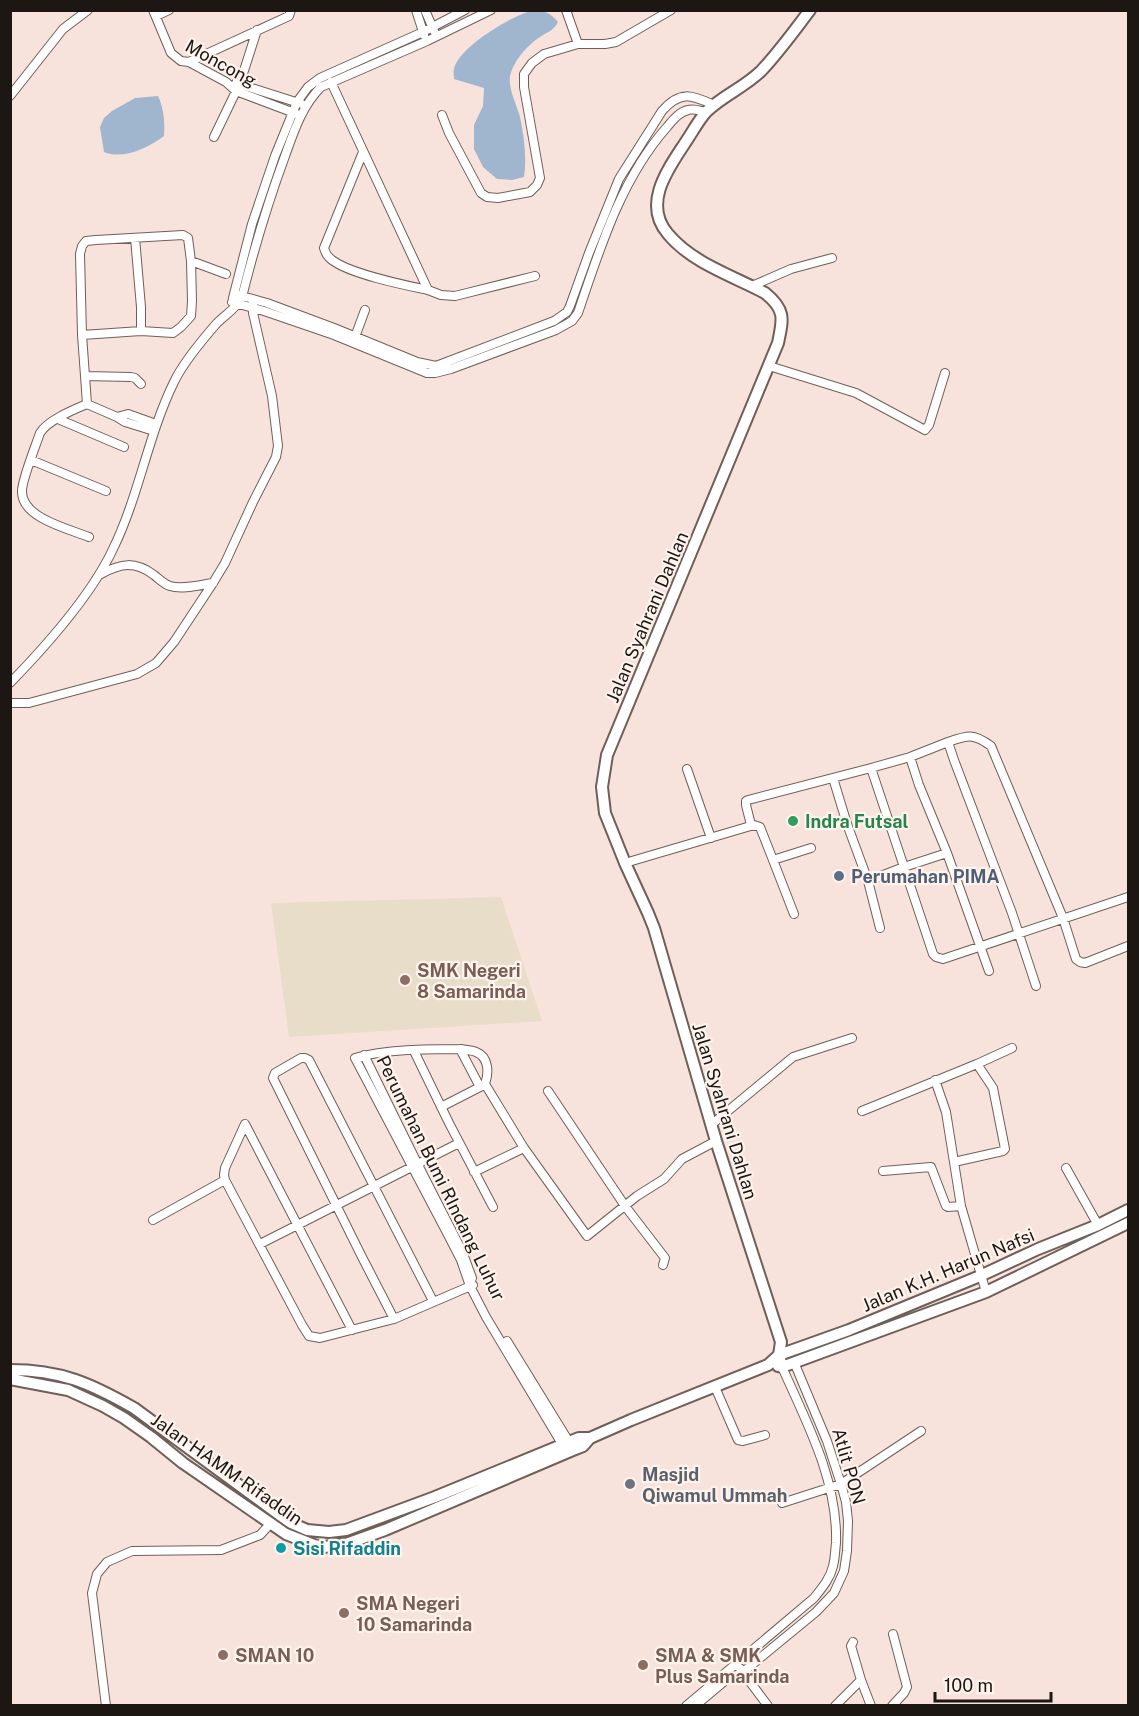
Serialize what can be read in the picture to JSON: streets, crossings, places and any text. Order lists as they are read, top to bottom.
{
  "streets": {
    "main road": ["Jalan Syahrani Dahlan", "Jalan K.H. Harun Nafsi", "Jalan HAMM Rifaddin"],
    "street": ["Moncong", "Perumahan Bumi RIndang Luhur", "Atlit PON"]
  },
  "crossings": [
    ["Jalan Syahrani Dahlan", "Jalan K.H. Harun Nafsi"],
    ["Jalan Syahrani Dahlan", "Atlit PON"],
    ["Jalan Syahrani Dahlan", "Jalan HAMM Rifaddin"],
    ["Perumahan Bumi RIndang Luhur", "Jalan HAMM Rifaddin"],
    ["Jalan K.H. Harun Nafsi", "Atlit PON"],
    ["Jalan K.H. Harun Nafsi", "Jalan HAMM Rifaddin"],
    ["Atlit PON", "Jalan HAMM Rifaddin"]
  ],
  "places": [
    "Indra Futsal",
    "Perumahan PIMA",
    "SMK Negeri 8 Samarinda",
    "Masjid Qiwamul Ummah",
    "Sisi Rifaddin",
    "SMA Negeri 10 Samarinda",
    "SMAN 10",
    "SMA & SMK Plus Samarinda"
  ],
  "scale_bar": "100 m"
}
